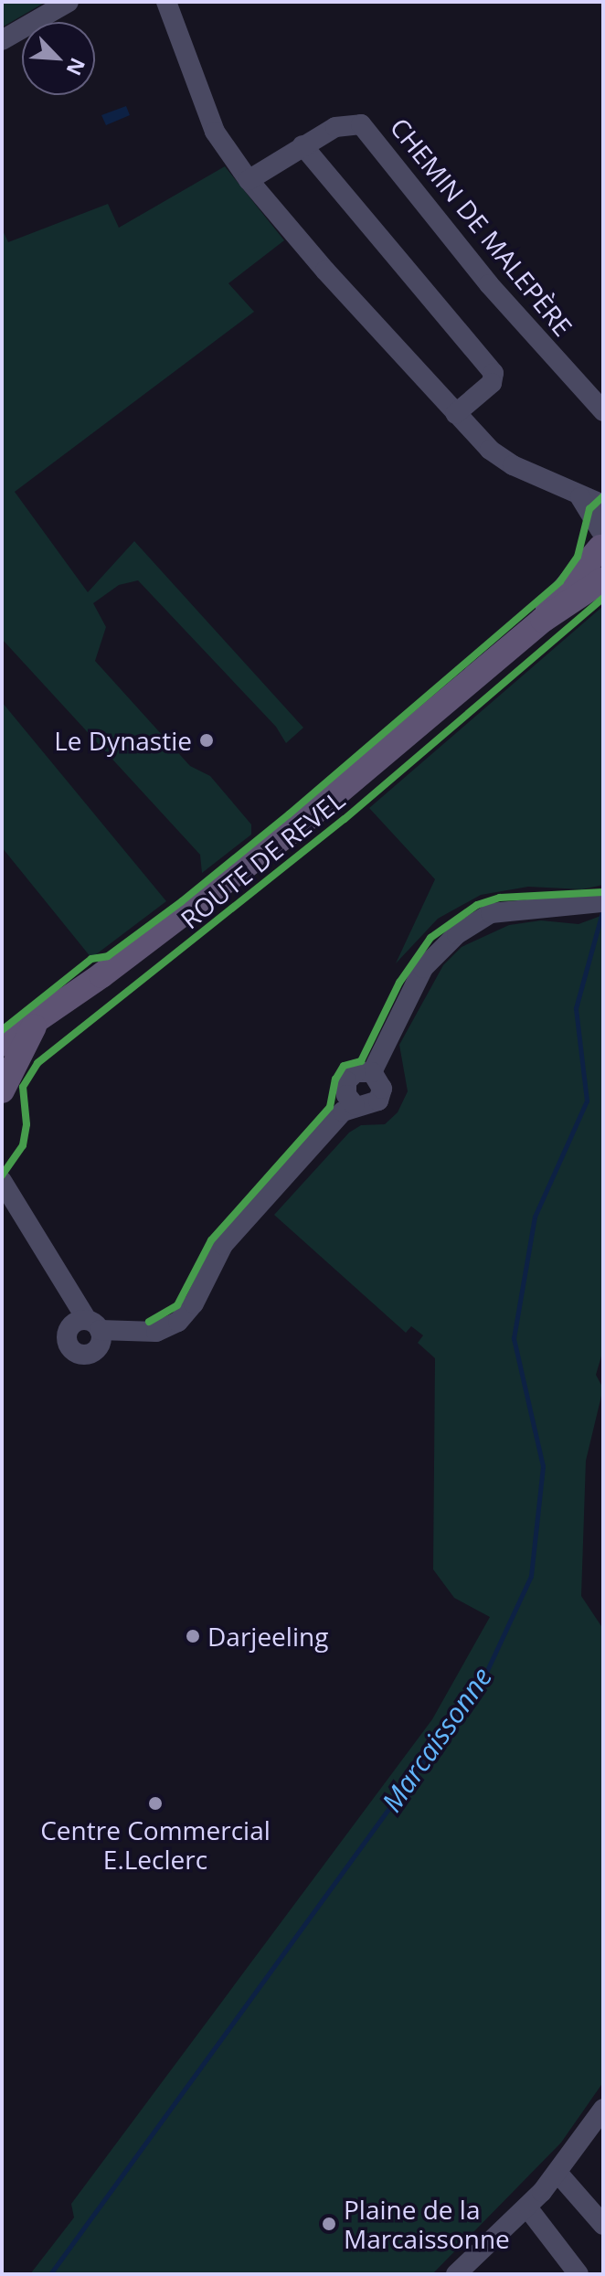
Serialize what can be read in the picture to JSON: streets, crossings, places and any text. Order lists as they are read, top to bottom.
{
  "streets": {
    "main road": ["ROUTE DE REVEL"],
    "street": ["CHEMIN DE MALEPÈRE"]
  },
  "water": ["Marcaissonne"],
  "places": [
    "Le Dynastie",
    "Darjeeling",
    "Centre Commercial E.Leclerc",
    "Plaine de la Marcaissonne"
  ],
  "north": "bottom right"
}
